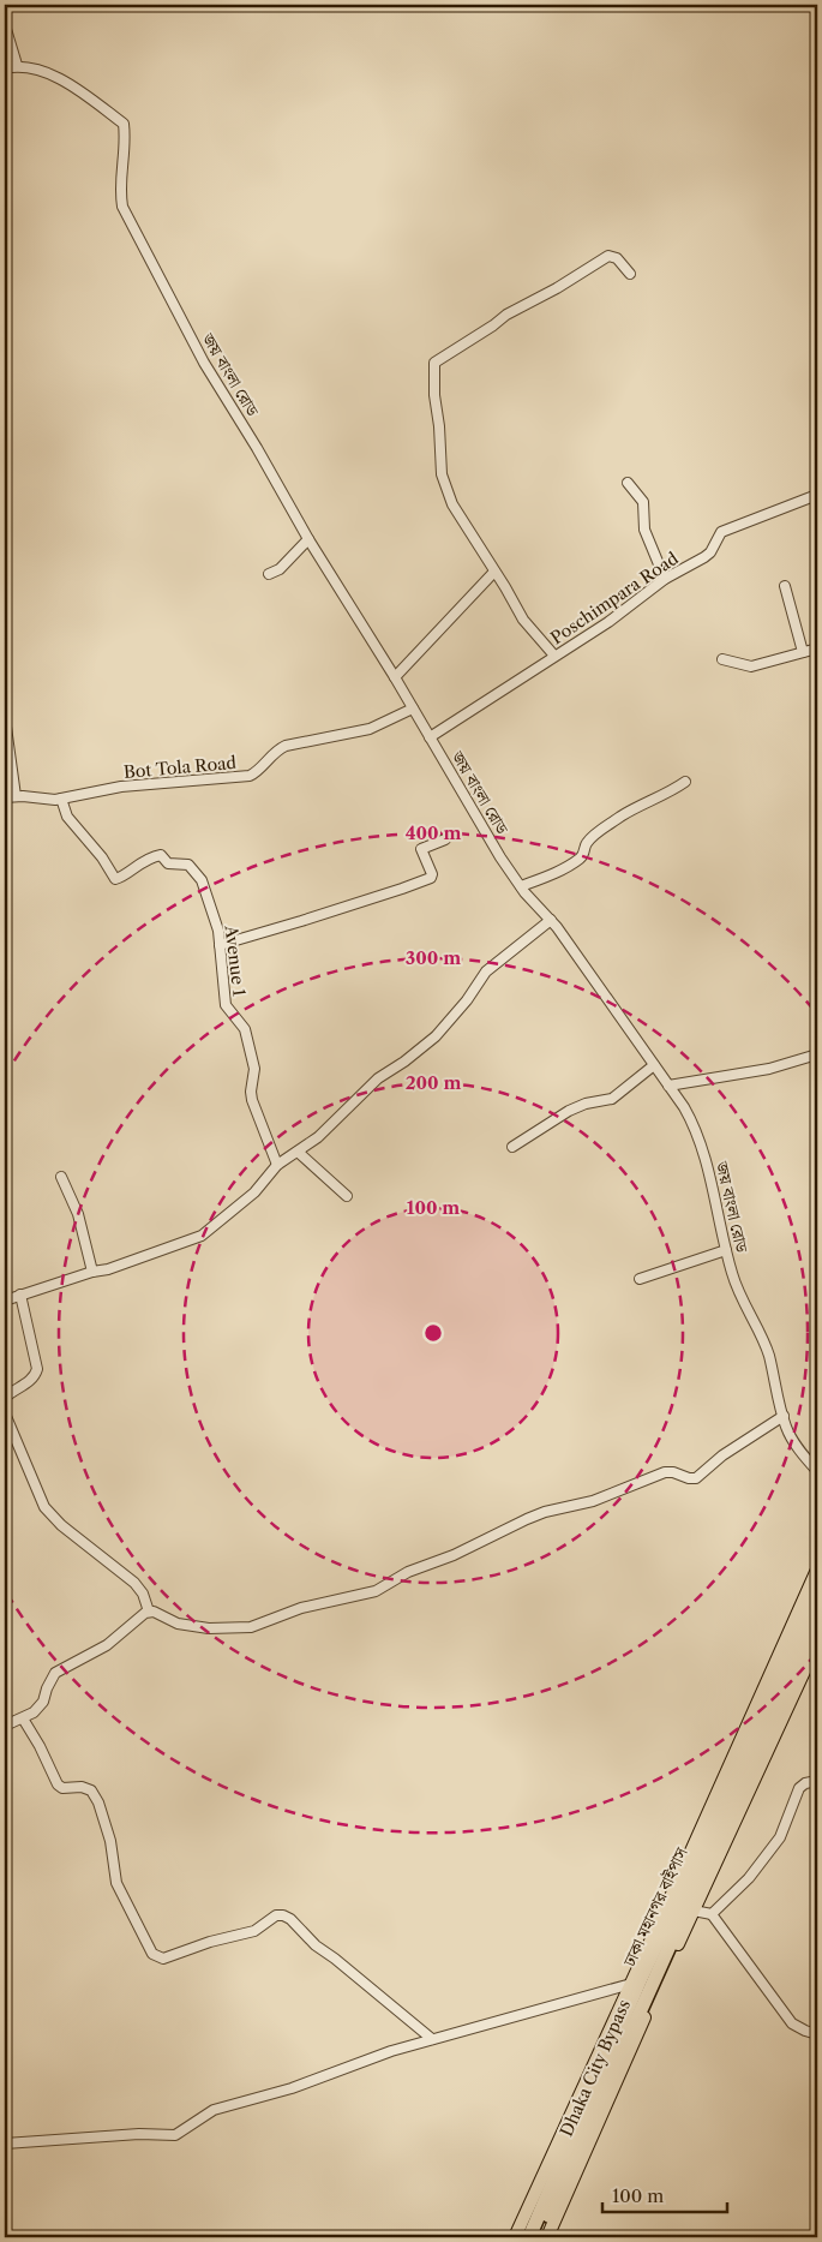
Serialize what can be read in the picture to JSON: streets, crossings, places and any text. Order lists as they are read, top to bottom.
{
  "streets": {
    "highway": ["ঢাকা মহানগর বাইপাস", "Dhaka City Bypass"],
    "street": [
      "জয় বাংলা রোড",
      "Poschimpara Road",
      "Bot Tola Road",
      "Avenue 1"
    ]
  },
  "crossings": [
    ["জয় বাংলা রোড", "Poschimpara Road"],
    ["জয় বাংলা রোড", "Bot Tola Road"],
    ["Bot Tola Road", "Avenue 1"]
  ],
  "scale_bar": "100 m",
  "rings": [
    "400 m",
    "300 m",
    "200 m",
    "100 m"
  ]
}
